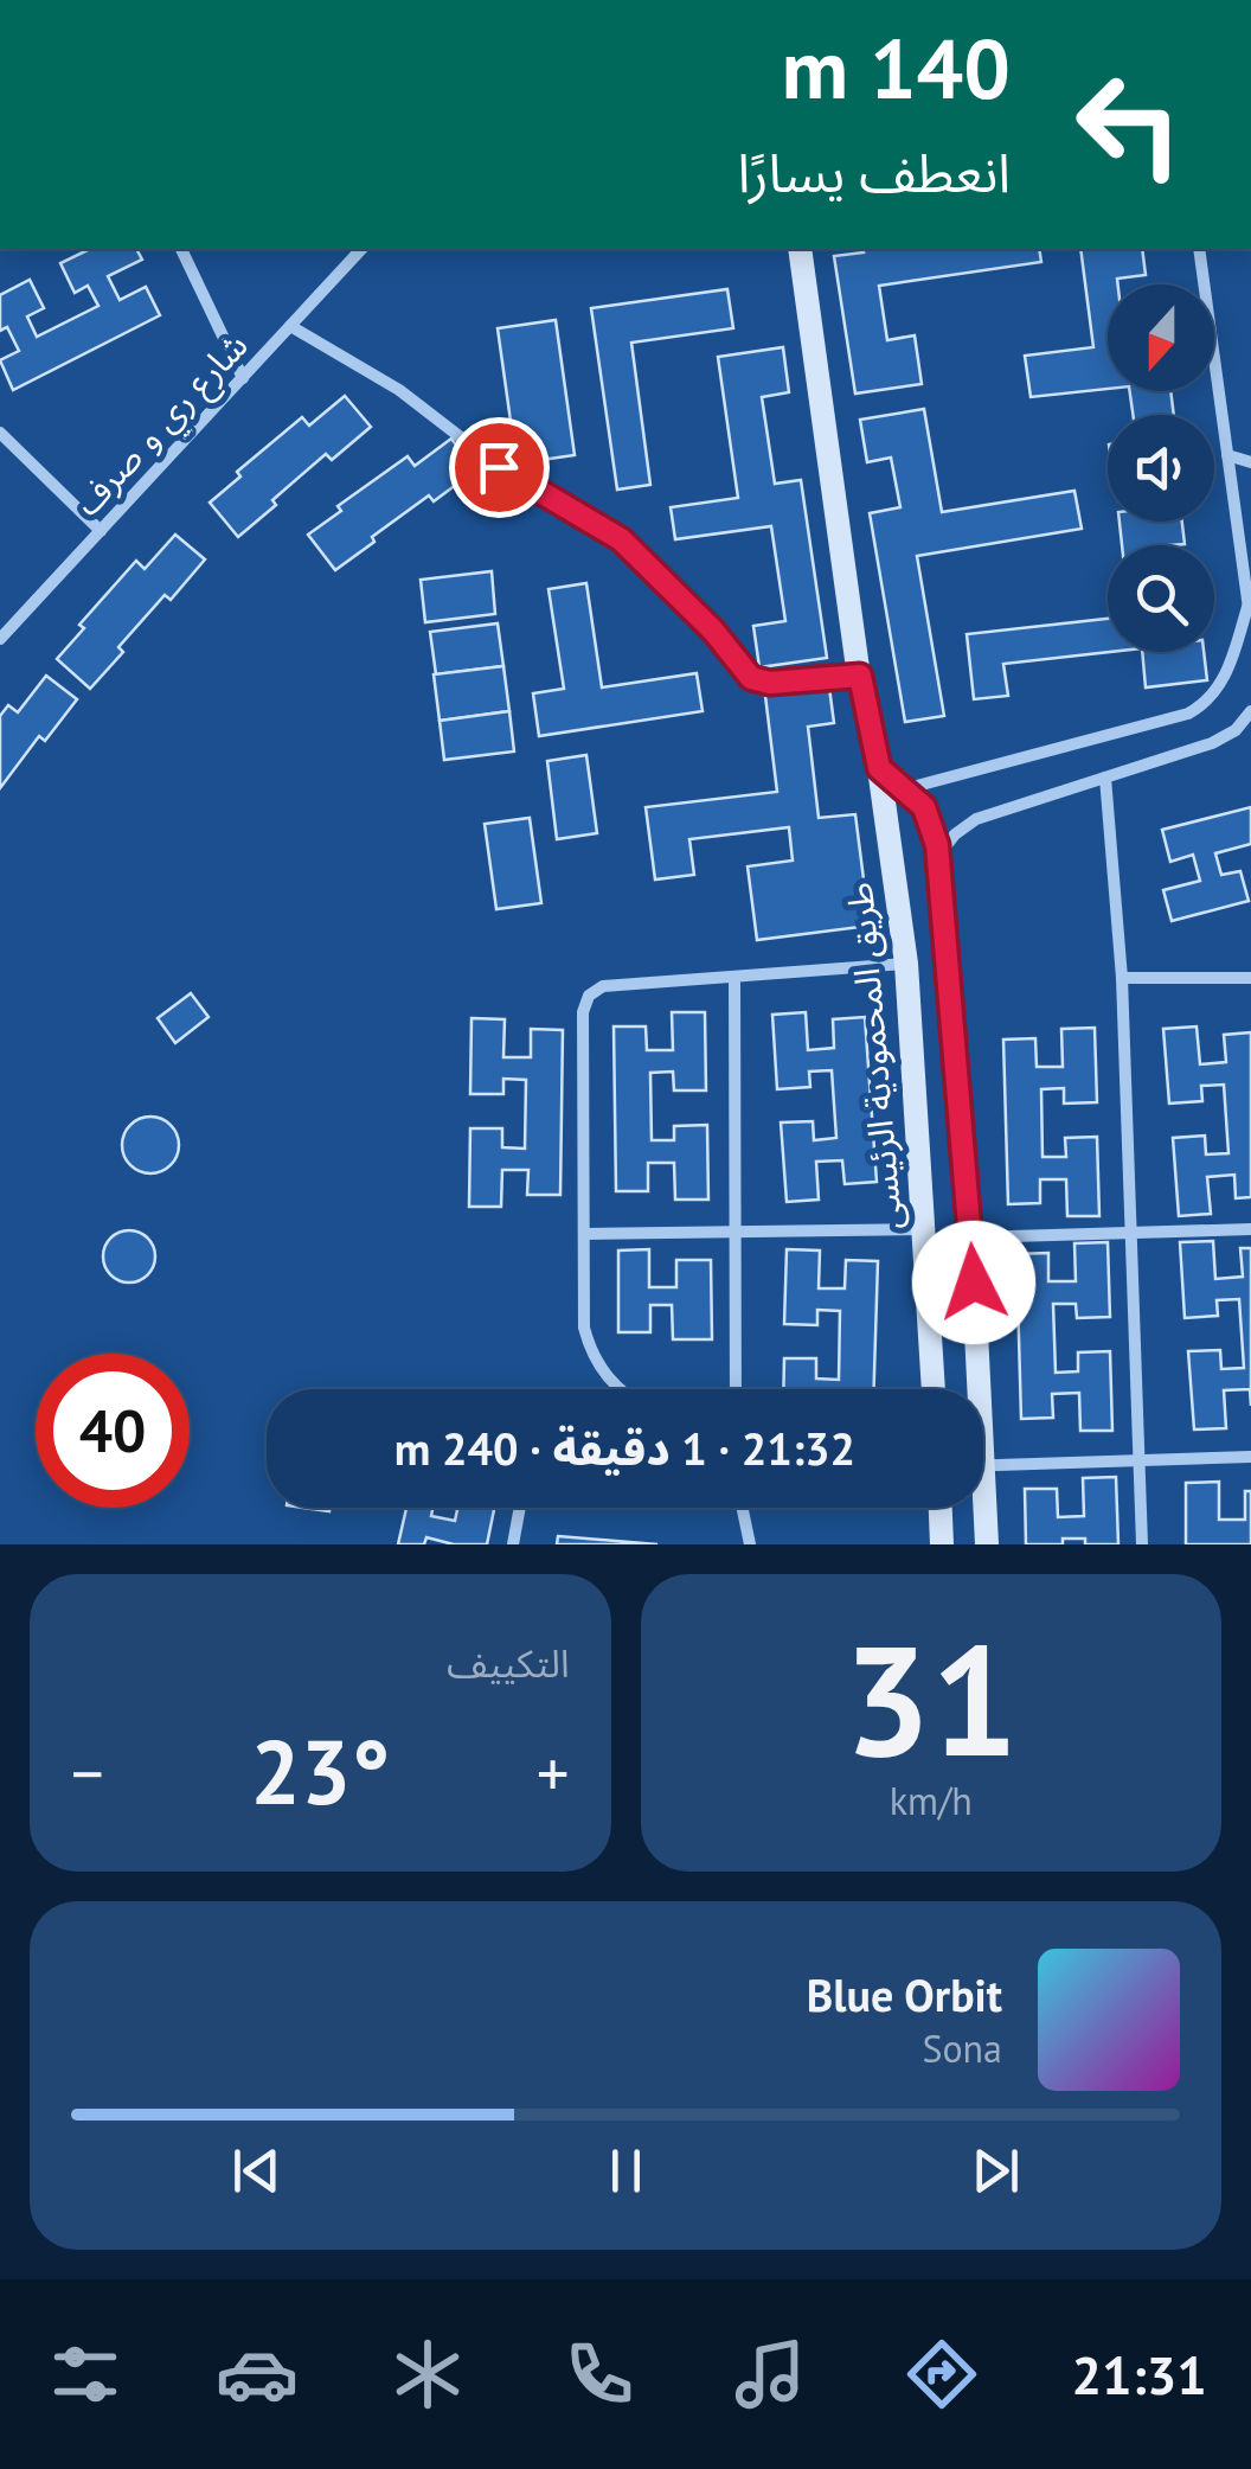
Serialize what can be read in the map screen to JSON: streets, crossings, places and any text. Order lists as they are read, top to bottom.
{
  "streets": {
    "street": ["شارع ري و صرف", "طريق المحمودية الرئيسى"]
  },
  "north": "bottom",
  "page": {
    "turn": ["140 m", "انعطف يسارًا"],
    "limit": "40",
    "trip": "21:32 · 1 دقيقة · 240 m",
    "tile": [
      ["31", "km/h"],
      "التكييف"
    ],
    "heat": ["−", "23°", "+"],
    "song": ["Blue Orbit", "Sona"],
    "tabs": "21:31"
  }
}
